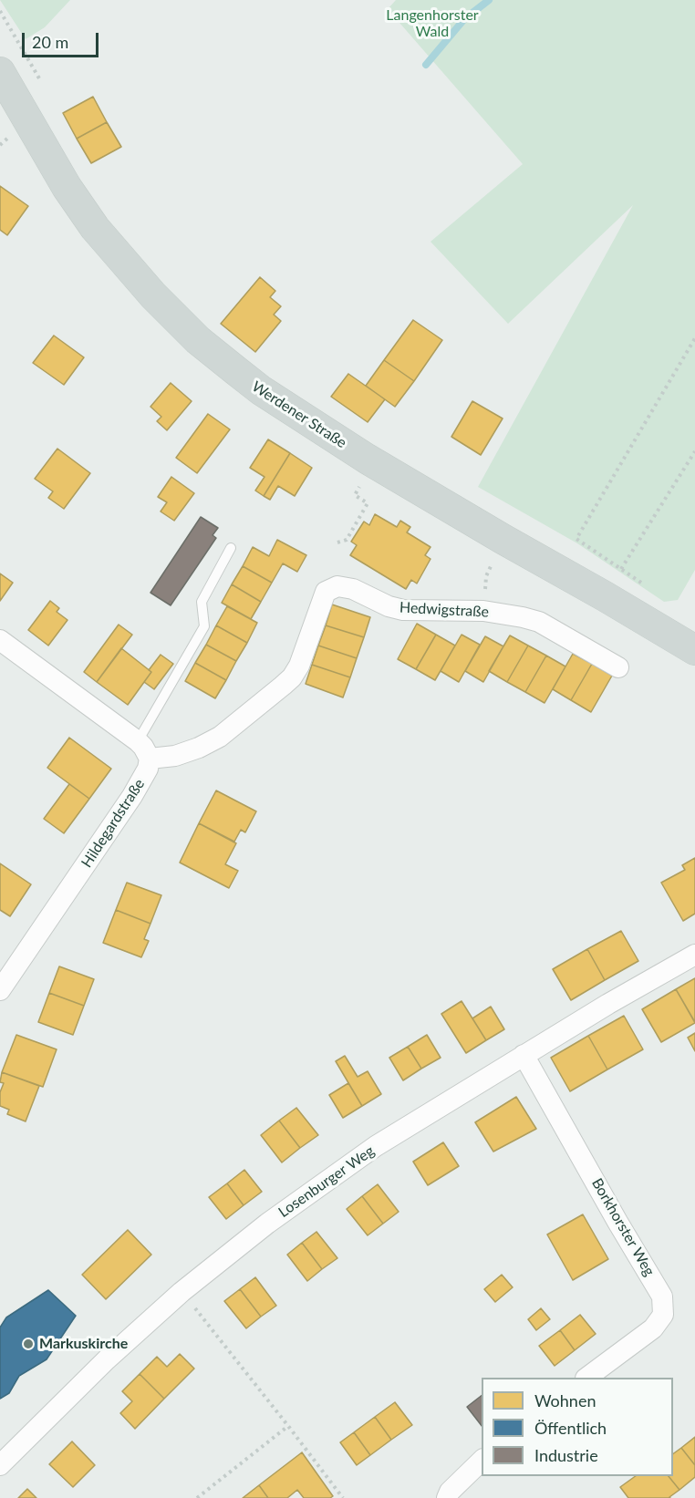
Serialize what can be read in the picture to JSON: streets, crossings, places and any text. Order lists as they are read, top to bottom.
{
  "streets": {
    "main road": ["Werdener Straße"],
    "street": [
      "Hedwigstraße",
      "Hildegardstraße",
      "Losenburger Weg",
      "Borkhorster Weg"
    ]
  },
  "crossings": [
    ["Hedwigstraße", "Hildegardstraße"],
    ["Losenburger Weg", "Borkhorster Weg"]
  ],
  "parks": ["Langenhorster Wald"],
  "places": ["Markuskirche"],
  "legend": ["Wohnen", "Öffentlich", "Industrie"],
  "scale_bar": "20 m"
}
